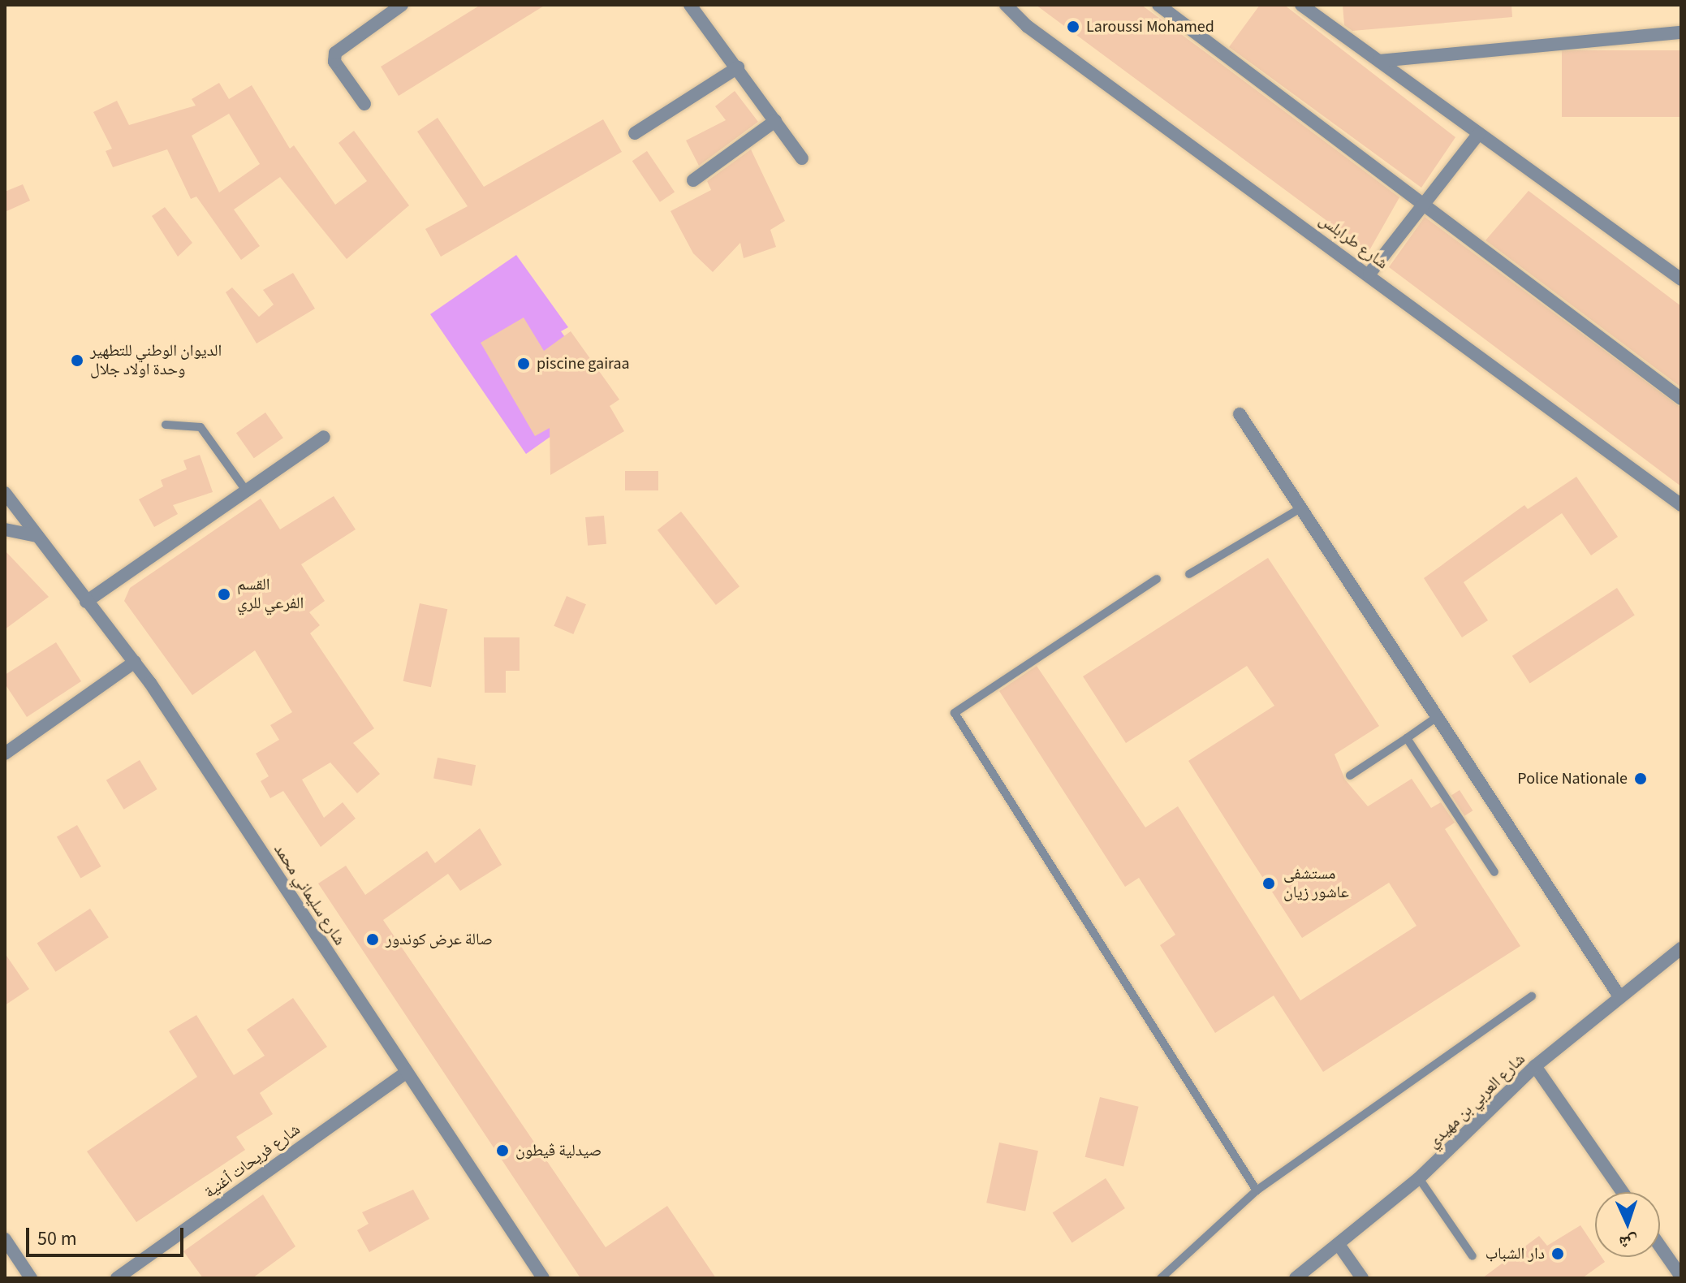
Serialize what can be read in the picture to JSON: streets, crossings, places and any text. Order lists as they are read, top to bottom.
{
  "streets": {
    "street": [
      "شارع طرابلس",
      "شارع سليماني محمد",
      "شارع العربي بن مهيدي",
      "شارع فريحات ٱغنية"
    ]
  },
  "crossings": [
    ["شارع سليماني محمد", "شارع فريحات ٱغنية"]
  ],
  "places": [
    "Laroussi Mohamed",
    "الديوان الوطني للتطهير وحدة اولاد جلال",
    "piscine gairaa",
    "القسم الفرعي للري",
    "Police Nationale",
    "مستشفى عاشور زيان",
    "صالة عرض كوندور",
    "صيدلية ڨيطون",
    "دار الشباب"
  ],
  "scale_bar": "50 m",
  "north": "bottom"
}
